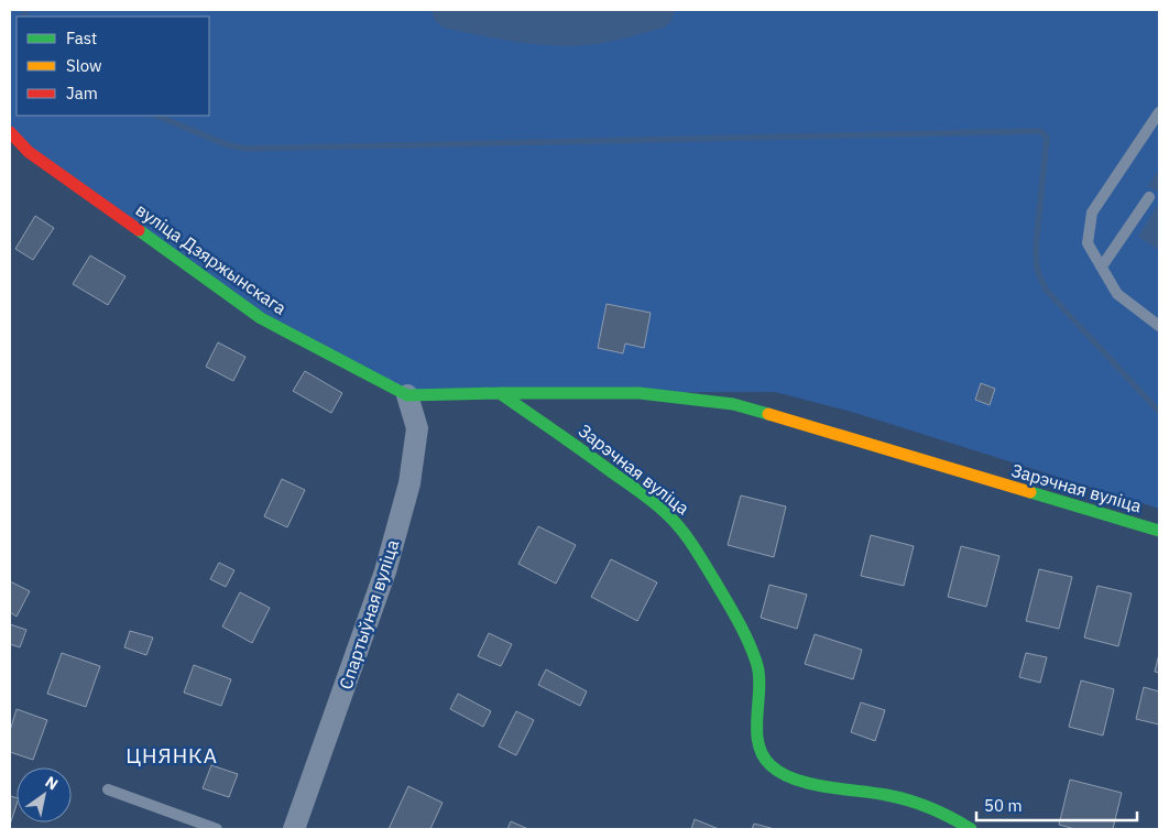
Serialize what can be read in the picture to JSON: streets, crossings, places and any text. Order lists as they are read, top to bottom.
{
  "streets": {
    "street": ["вуліца Дзяржынскага", "Зарэчная вуліца", "Спартыўная вуліца"]
  },
  "crossings": [
    ["вуліца Дзяржынскага", "Зарэчная вуліца"],
    ["вуліца Дзяржынскага", "Спартыўная вуліца"],
    ["Зарэчная вуліца", "Спартыўная вуліца"]
  ],
  "districts": ["ЦНЯНКА"],
  "legend": ["Fast", "Slow", "Jam"],
  "scale_bar": "50 m",
  "north": "top right"
}
